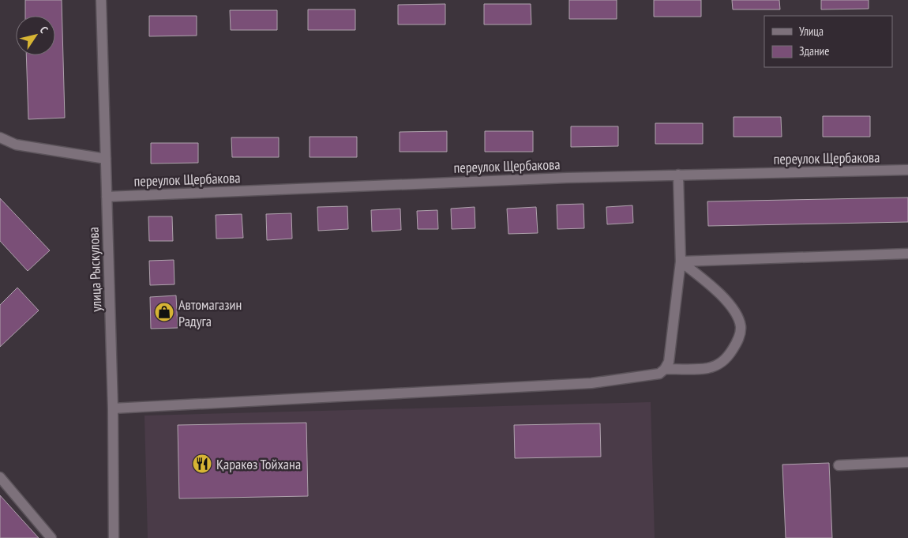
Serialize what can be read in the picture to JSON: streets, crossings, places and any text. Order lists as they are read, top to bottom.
{
  "streets": {
    "street": ["переулок Щербакова", "улица Рыскулова"]
  },
  "crossings": [
    ["переулок Щербакова", "улица Рыскулова"]
  ],
  "places": {
    "shop": ["Автомагазин Радуга"],
    "restaurant": ["Қаракөз Тойхана"]
  },
  "legend": ["Улица", "Здание"],
  "north": "top right"
}
